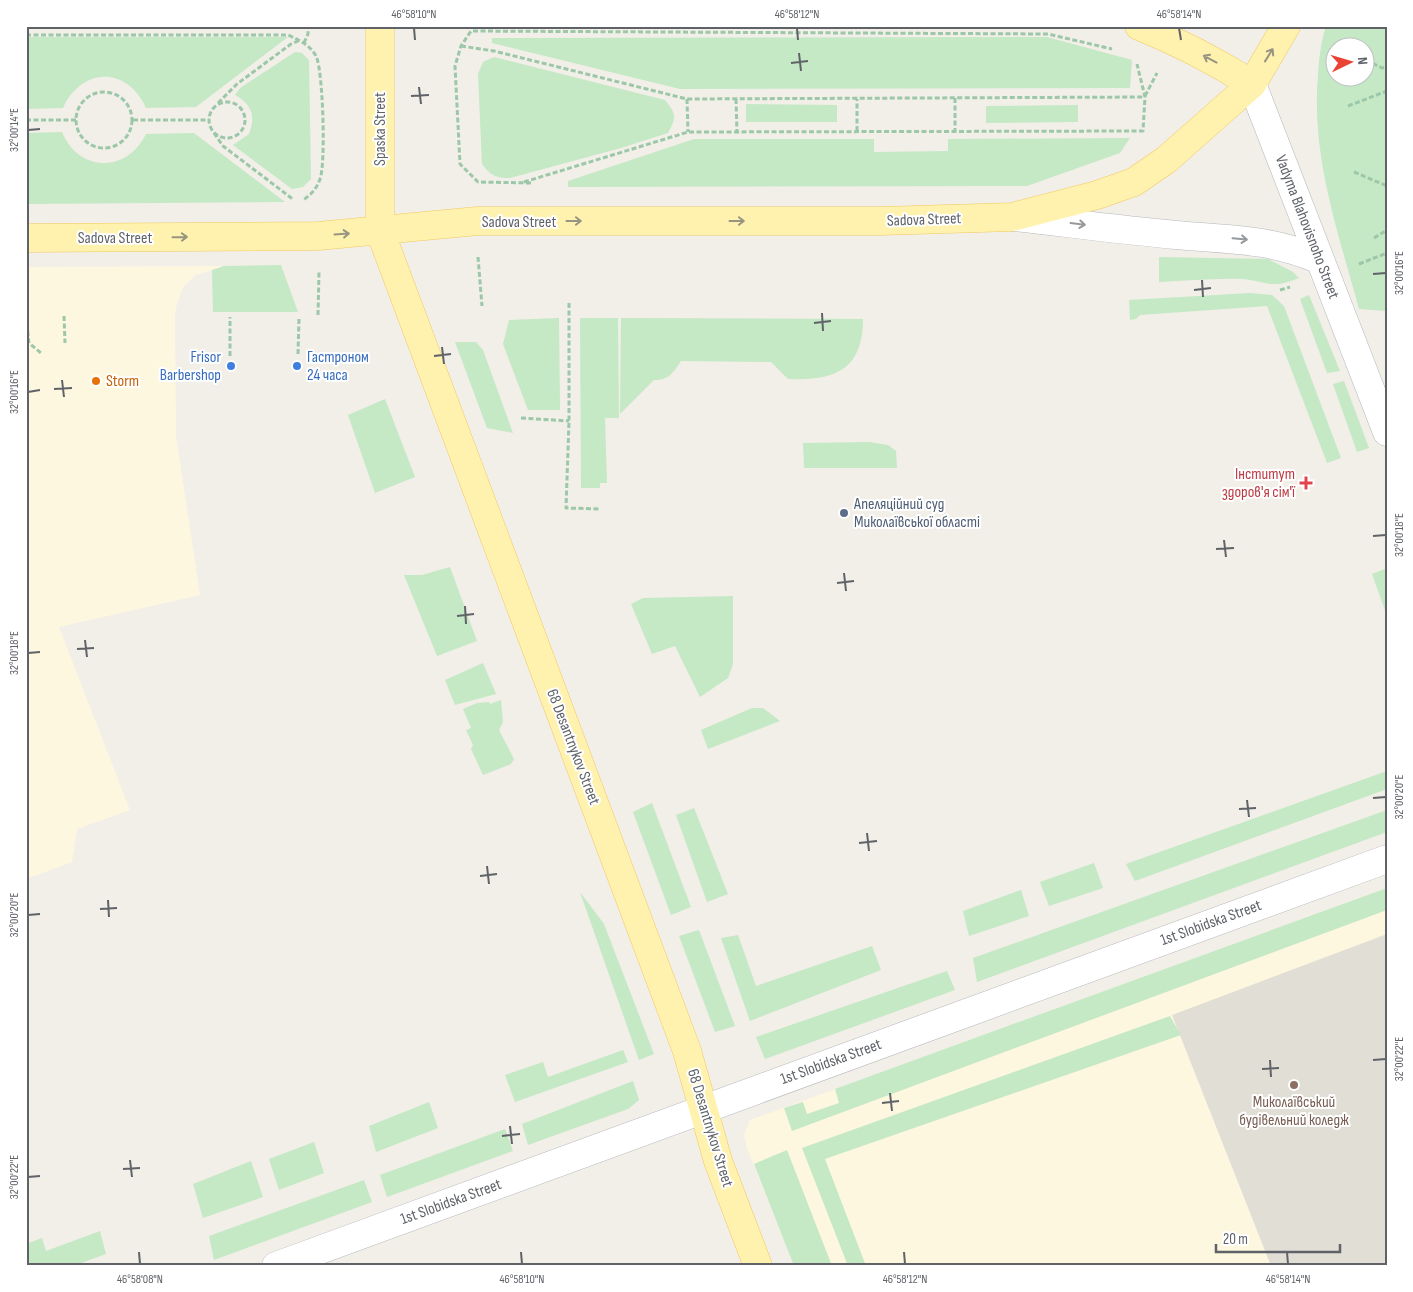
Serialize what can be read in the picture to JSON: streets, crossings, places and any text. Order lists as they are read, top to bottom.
{
  "streets": {
    "main road": ["Spaska Street", "Sadova Street", "68 Desantnykov Street"],
    "street": ["Vadyma Blahovisnoho Street", "1st Slobidska Street"]
  },
  "crossings": [
    ["Spaska Street", "Sadova Street"],
    ["Spaska Street", "68 Desantnykov Street"],
    ["Sadova Street", "Vadyma Blahovisnoho Street"],
    ["Sadova Street", "68 Desantnykov Street"],
    ["68 Desantnykov Street", "1st Slobidska Street"]
  ],
  "one_way": ["Sadova Street"],
  "places": {
    "other": [
      "Frisor Barbershop",
      "Гастроном 24 часа",
      "Storm",
      "Апеляційний суд Миколаївської області",
      "Миколаївський будівельний коледж"
    ],
    "health": ["Інститут здоров'я сім'ї"]
  },
  "scale_bar": "20 m",
  "north": "right",
  "coordinates": [
    "46°58'10\"N",
    "46°58'12\"N",
    "46°58'14\"N",
    "32°00'14\"E",
    "32°00'16\"E",
    "32°00'18\"E",
    "32°00'20\"E",
    "32°00'22\"E",
    "46°58'08\"N"
  ]
}
